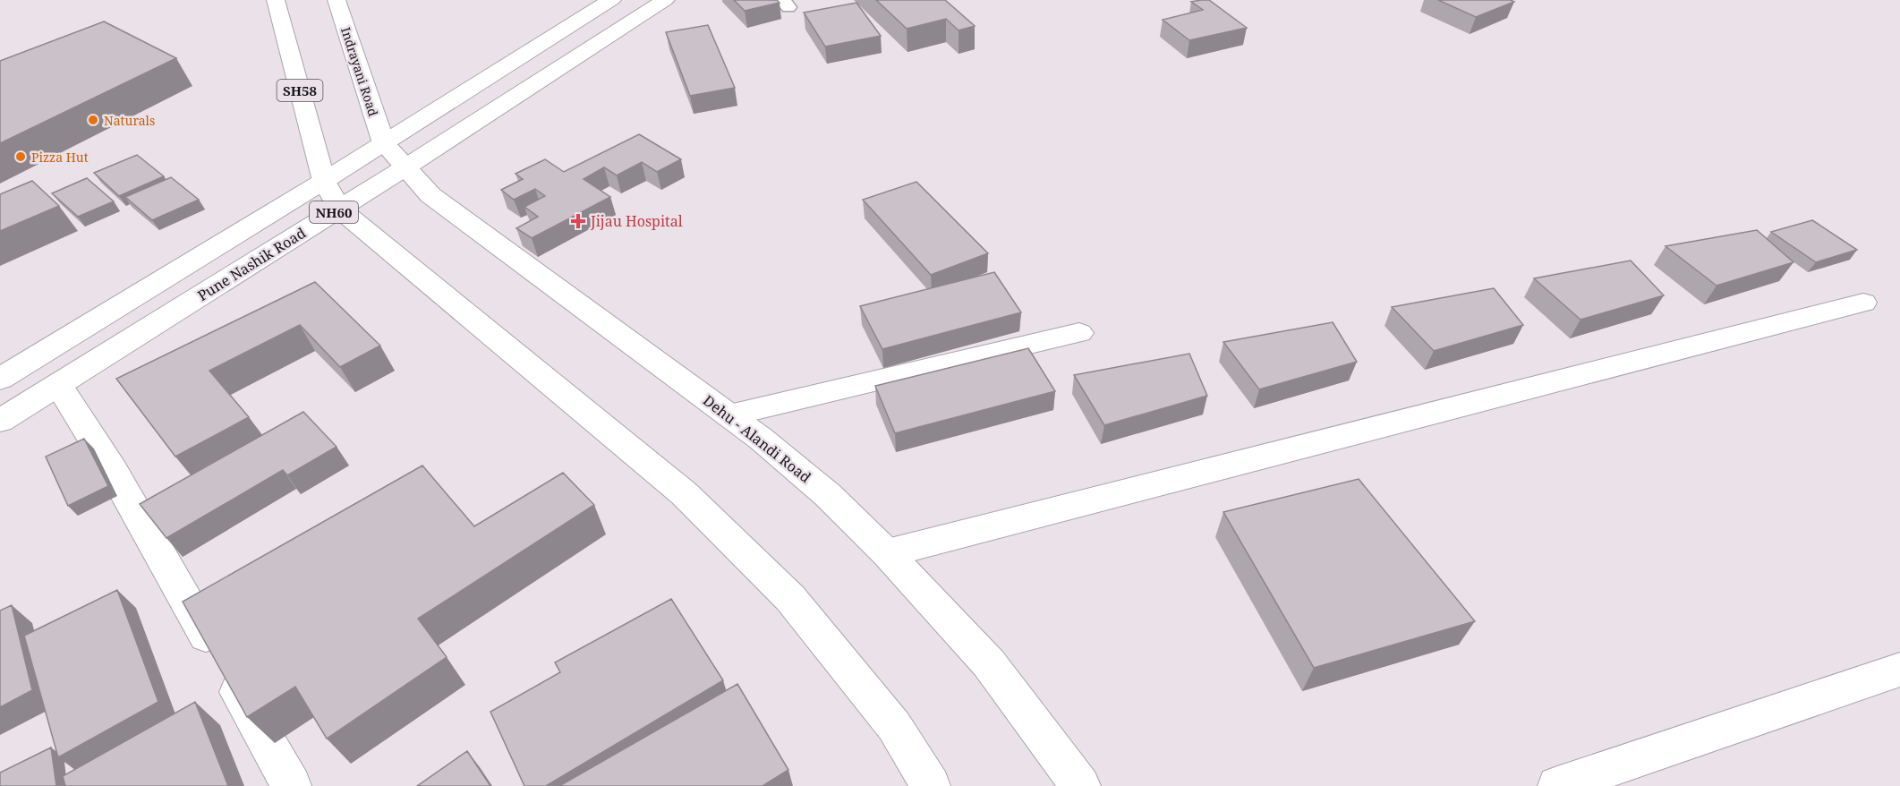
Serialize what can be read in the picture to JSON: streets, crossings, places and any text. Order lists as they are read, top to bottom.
{
  "streets": {
    "main road": [
      "Indrayani Road",
      "SH58",
      "NH60",
      "Pune Nashik Road",
      "Dehu - Alandi Road"
    ]
  },
  "crossings": [
    ["Indrayani Road", "NH60"],
    ["Indrayani Road", "Dehu - Alandi Road"],
    ["SH58", "NH60"],
    ["NH60", "Dehu - Alandi Road"],
    ["Pune Nashik Road", "Dehu - Alandi Road"]
  ],
  "places": {
    "other": ["Naturals", "Pizza Hut"],
    "health": ["Jijau Hospital"]
  }
}
